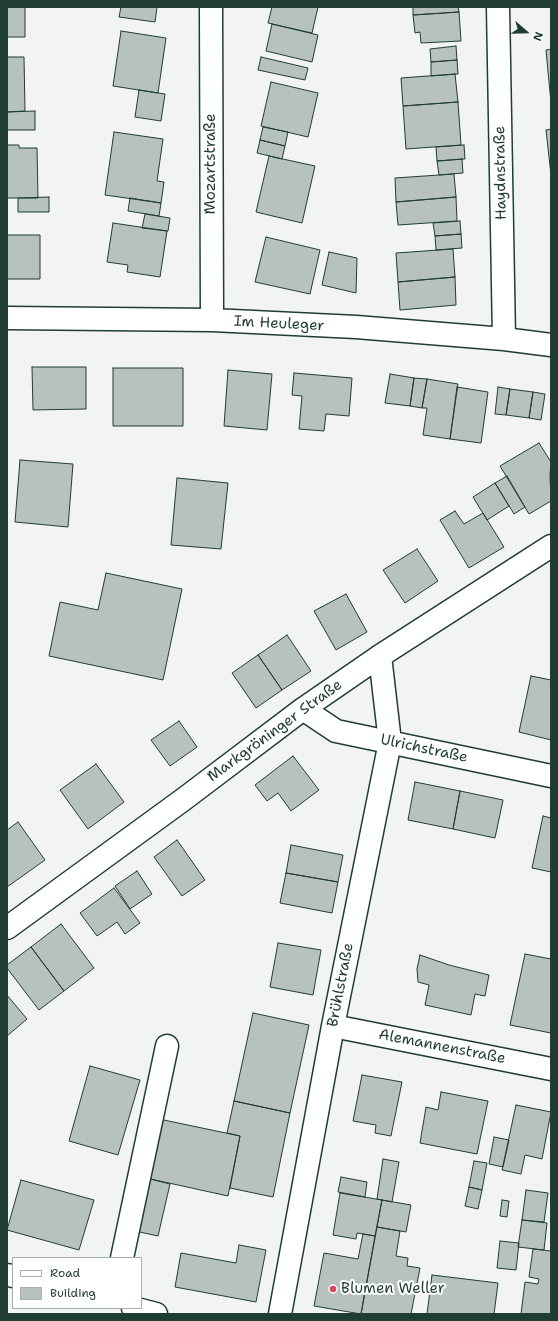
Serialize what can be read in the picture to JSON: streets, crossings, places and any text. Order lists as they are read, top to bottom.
{
  "streets": {
    "street": [
      "Mozartstraße",
      "Haydnstraße",
      "Im Heuleger",
      "Markgröninger Straße",
      "Ulrichstraße",
      "Brühlstraße",
      "Alemannenstraße"
    ]
  },
  "crossings": [
    ["Mozartstraße", "Im Heuleger"],
    ["Haydnstraße", "Im Heuleger"],
    ["Markgröninger Straße", "Ulrichstraße"],
    ["Markgröninger Straße", "Brühlstraße"],
    ["Ulrichstraße", "Brühlstraße"],
    ["Brühlstraße", "Alemannenstraße"]
  ],
  "places": ["Blumen Weller"],
  "legend": ["Road", "Building"],
  "north": "right"
}
